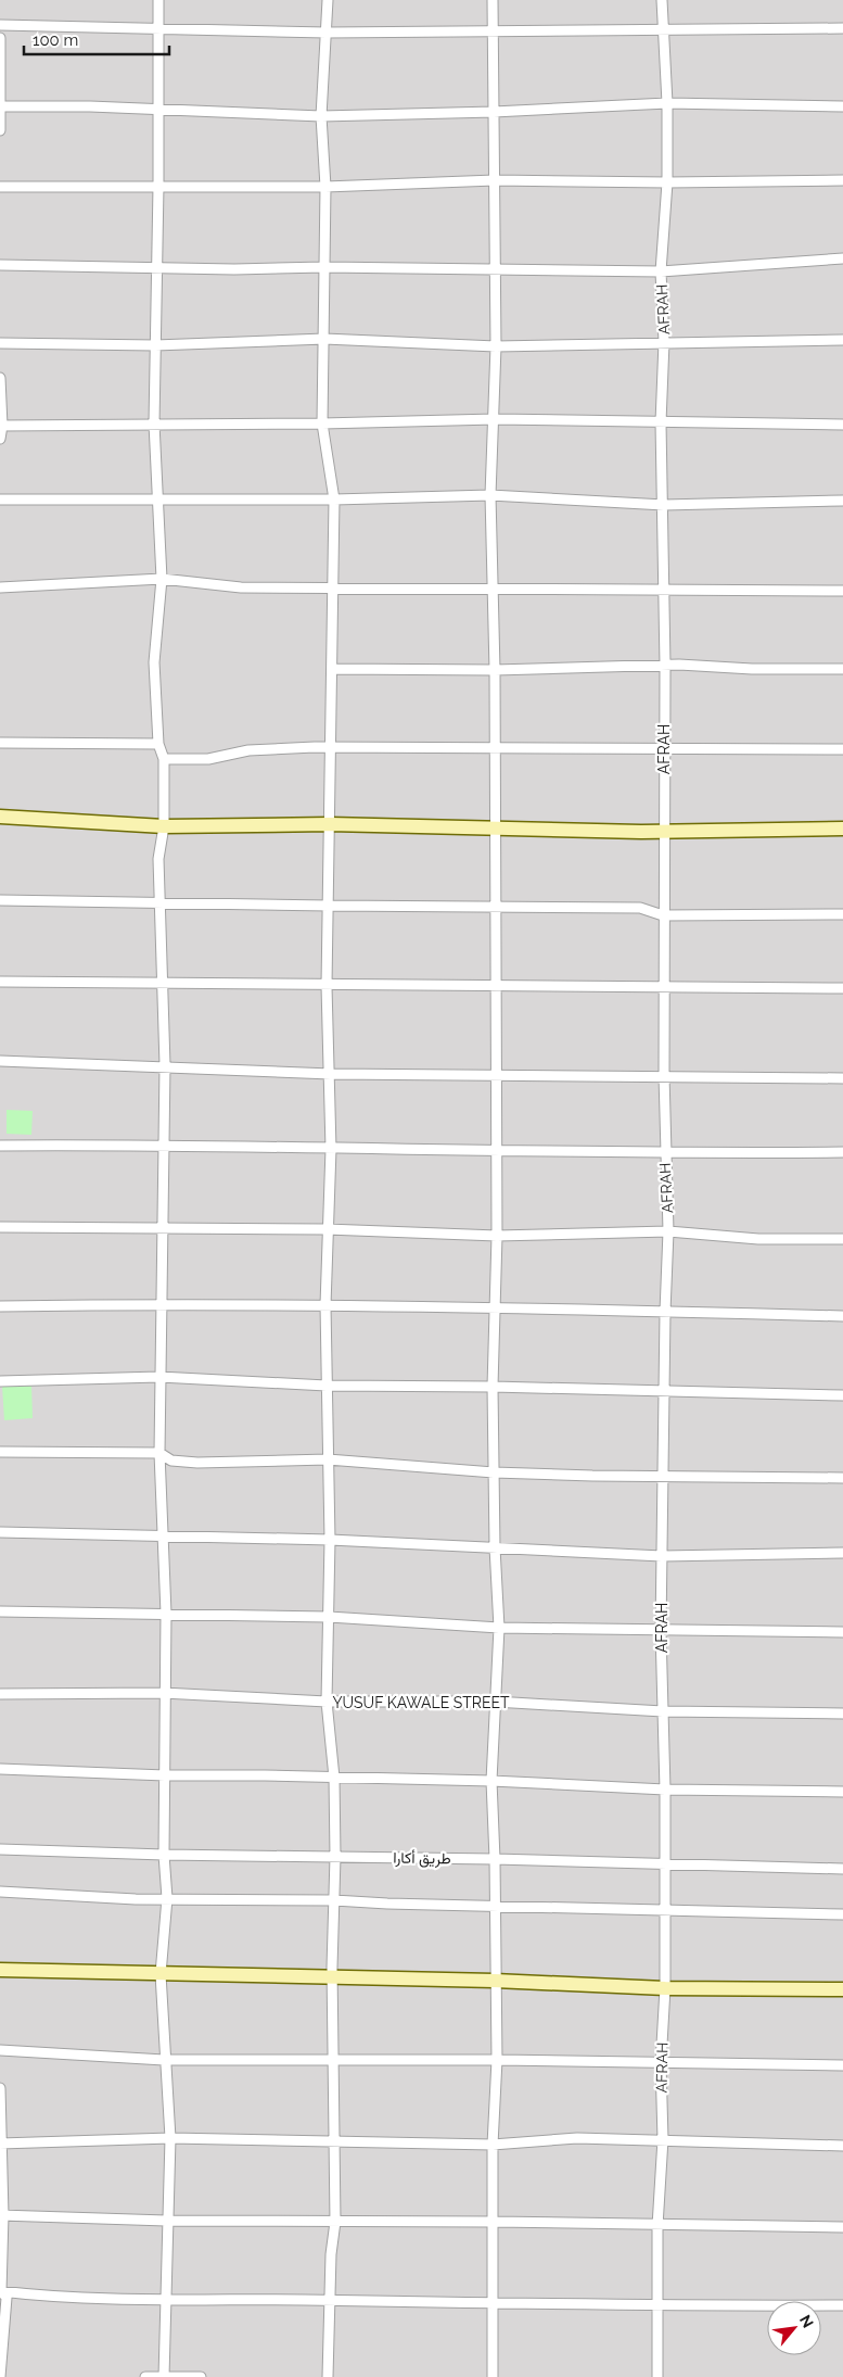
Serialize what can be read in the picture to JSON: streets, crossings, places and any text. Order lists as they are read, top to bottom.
{
  "streets": {
    "street": ["AFRAH", "YUSUF KAWALE STREET", "طريق أكارا"]
  },
  "crossings": [
    ["AFRAH", "YUSUF KAWALE STREET"],
    ["AFRAH", "طريق أكارا"]
  ],
  "scale_bar": "100 m",
  "north": "top right"
}
